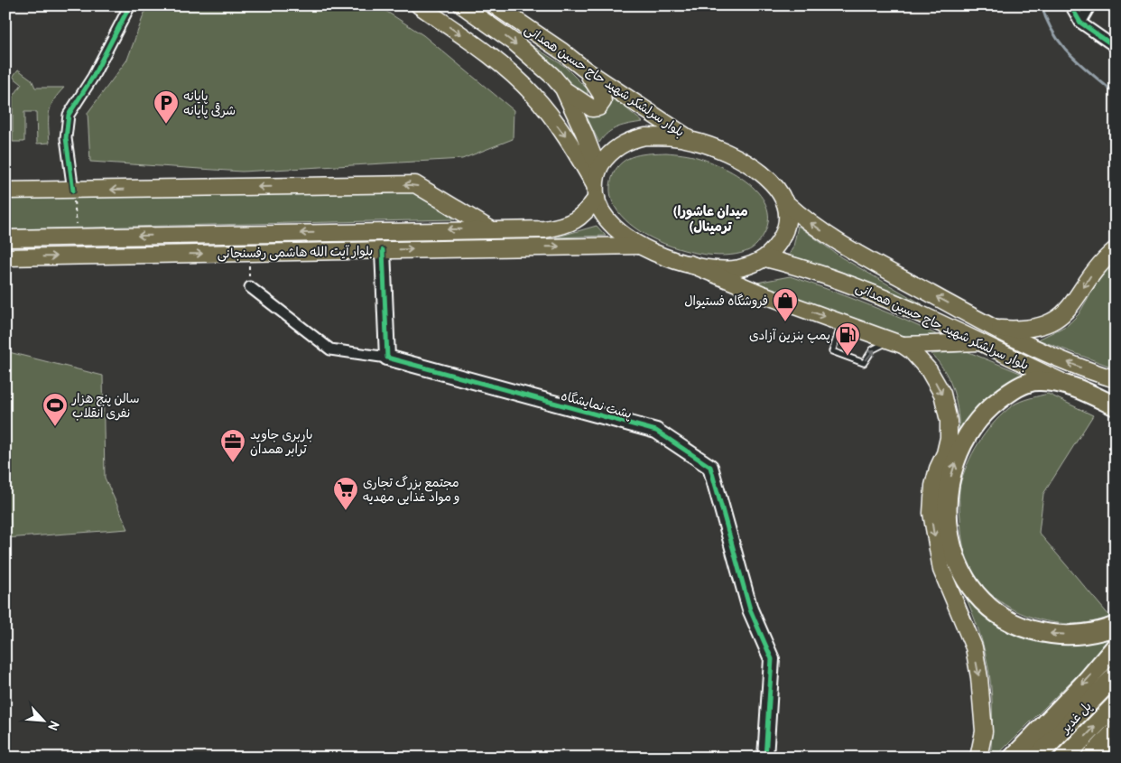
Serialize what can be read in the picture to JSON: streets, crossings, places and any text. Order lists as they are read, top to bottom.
{
  "streets": {
    "highway": ["بلوار سرلشکر شهید حاج حسین همدانی", "پل غدیر"],
    "main road": ["بلوار آیت الله هاشمی رفسنجانی"],
    "street": ["پشت نمایشگاه"]
  },
  "crossings": [
    ["بلوار سرلشکر شهید حاج حسین همدانی", "بلوار آیت الله هاشمی رفسنجانی"]
  ],
  "districts": ["(میدان عاشورا (ترمینال"],
  "places": {
    "parking": ["پایانه شرقی پایانه"],
    "shop": ["فروشگاه فستیوال"],
    "fuel station": ["پمپ بنزین آزادی"],
    "sports": ["سالن پنج هزار نفری انقلاب"],
    "office": ["باربری جاوید ترابر همدان"],
    "supermarket": ["مجتمع بزرگ تجاری و مواد غذایی مهدیه"]
  },
  "north": "bottom right"
}
